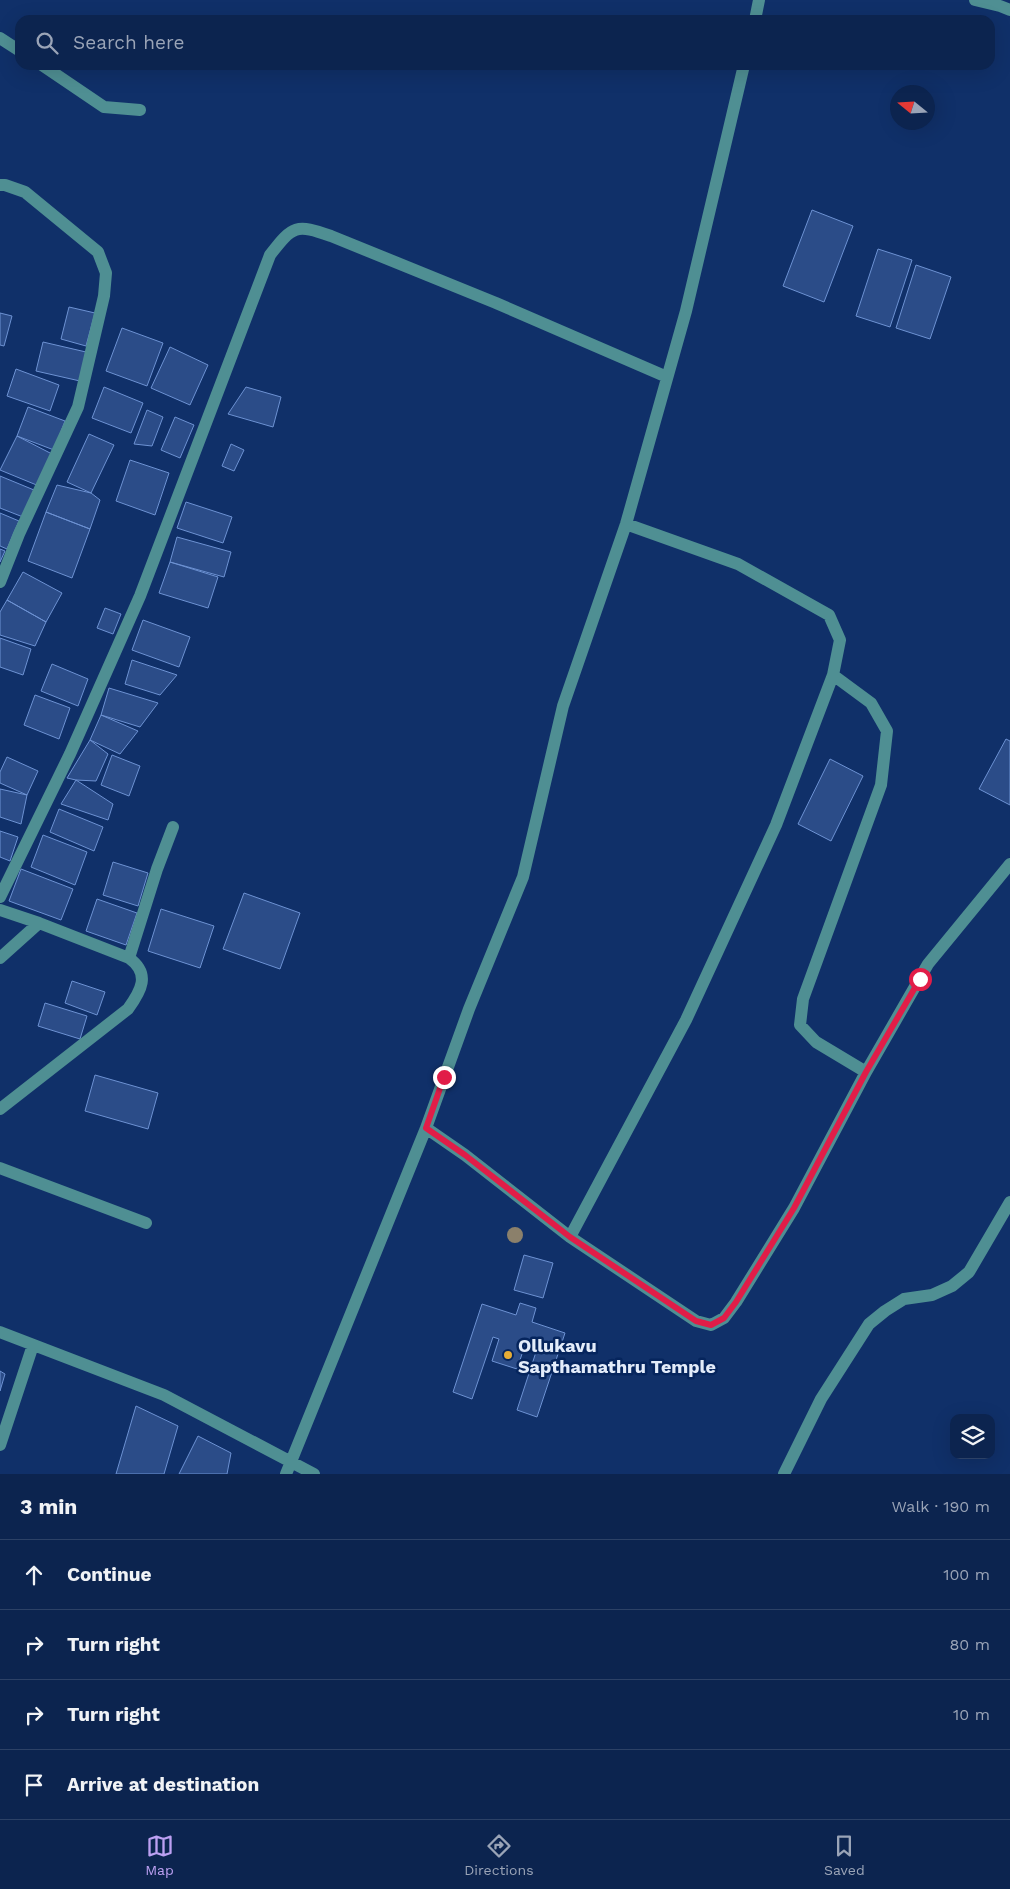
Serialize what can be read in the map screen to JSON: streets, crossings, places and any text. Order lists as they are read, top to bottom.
{
  "places": ["Ollukavu Sapthamathru Temple"],
  "north": "left",
  "page": {
    "search": "Search here",
    "heading": ["3 min", "Walk · 190 m"],
    "list": [
      ["Continue", "100 m"],
      ["Turn right", "80 m"],
      ["Turn right", "10 m"],
      "Arrive at destination"
    ],
    "nav": ["Map", "Directions", "Saved"]
  }
}
